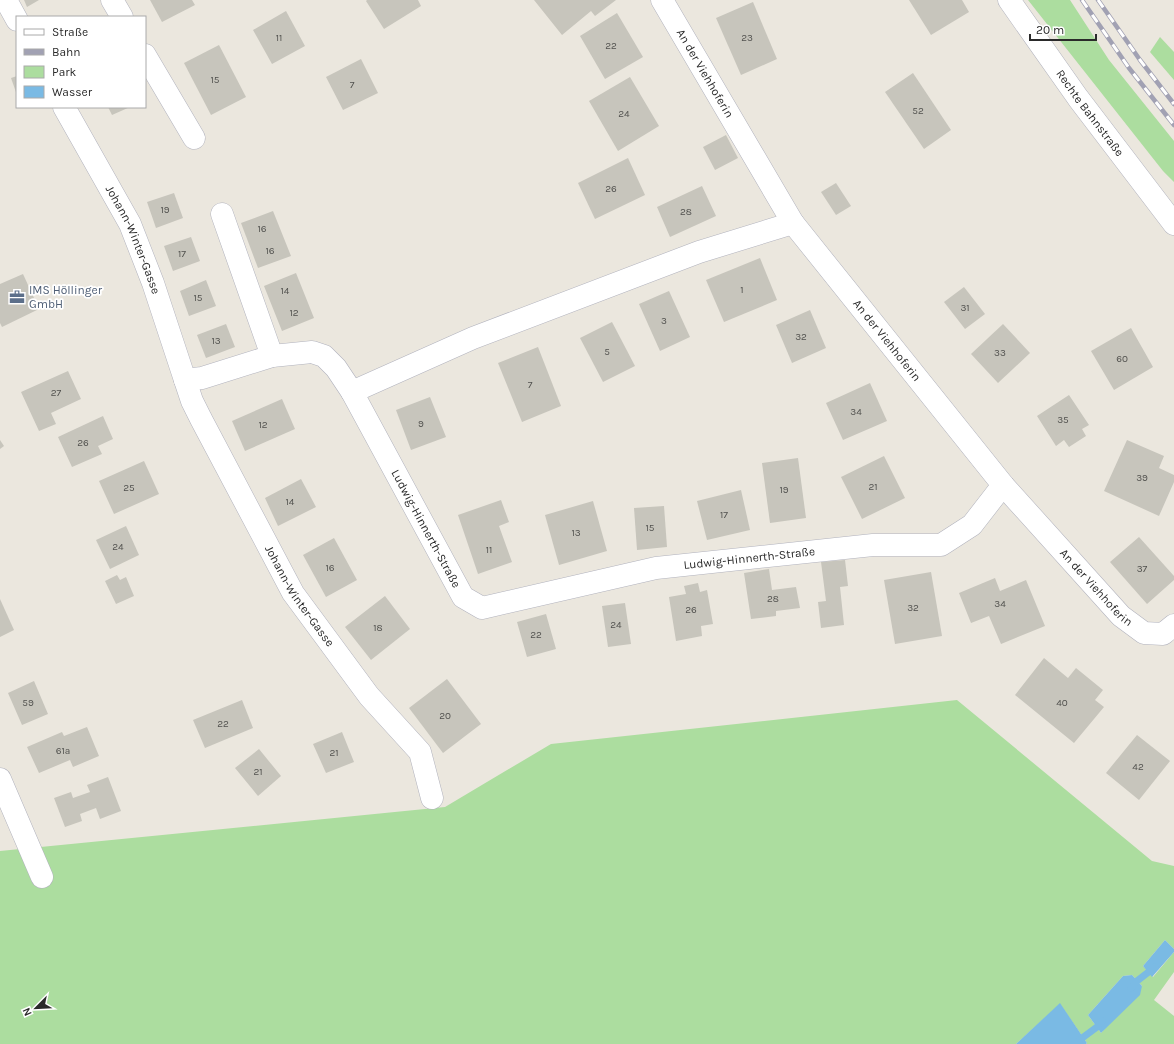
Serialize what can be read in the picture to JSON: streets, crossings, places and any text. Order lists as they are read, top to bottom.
{
  "streets": {
    "street": [
      "An der Viehhoferin",
      "Rechte Bahnstraße",
      "Johann-Winter-Gasse",
      "Ludwig-Hinnerth-Straße"
    ]
  },
  "crossings": [
    ["An der Viehhoferin", "Ludwig-Hinnerth-Straße"]
  ],
  "places": {
    "office": ["IMS Höllinger GmbH"]
  },
  "house_numbers": [
    "11",
    "23",
    "22",
    "15",
    "7",
    "52",
    "24",
    "26",
    "19",
    "28",
    "16",
    "16",
    "17",
    "1",
    "14",
    "15",
    "31",
    "12",
    "3",
    "32",
    "13",
    "5",
    "33",
    "60",
    "7",
    "27",
    "34",
    "35",
    "9",
    "12",
    "26",
    "39",
    "21",
    "25",
    "19",
    "14",
    "17",
    "15",
    "13",
    "24",
    "11",
    "16",
    "37",
    "28",
    "34",
    "32",
    "26",
    "24",
    "18",
    "22",
    "59",
    "40",
    "20",
    "22",
    "61a",
    "21",
    "42",
    "21"
  ],
  "legend": [
    "Straße",
    "Bahn",
    "Park",
    "Wasser"
  ],
  "scale_bar": "20 m",
  "north": "bottom left"
}
